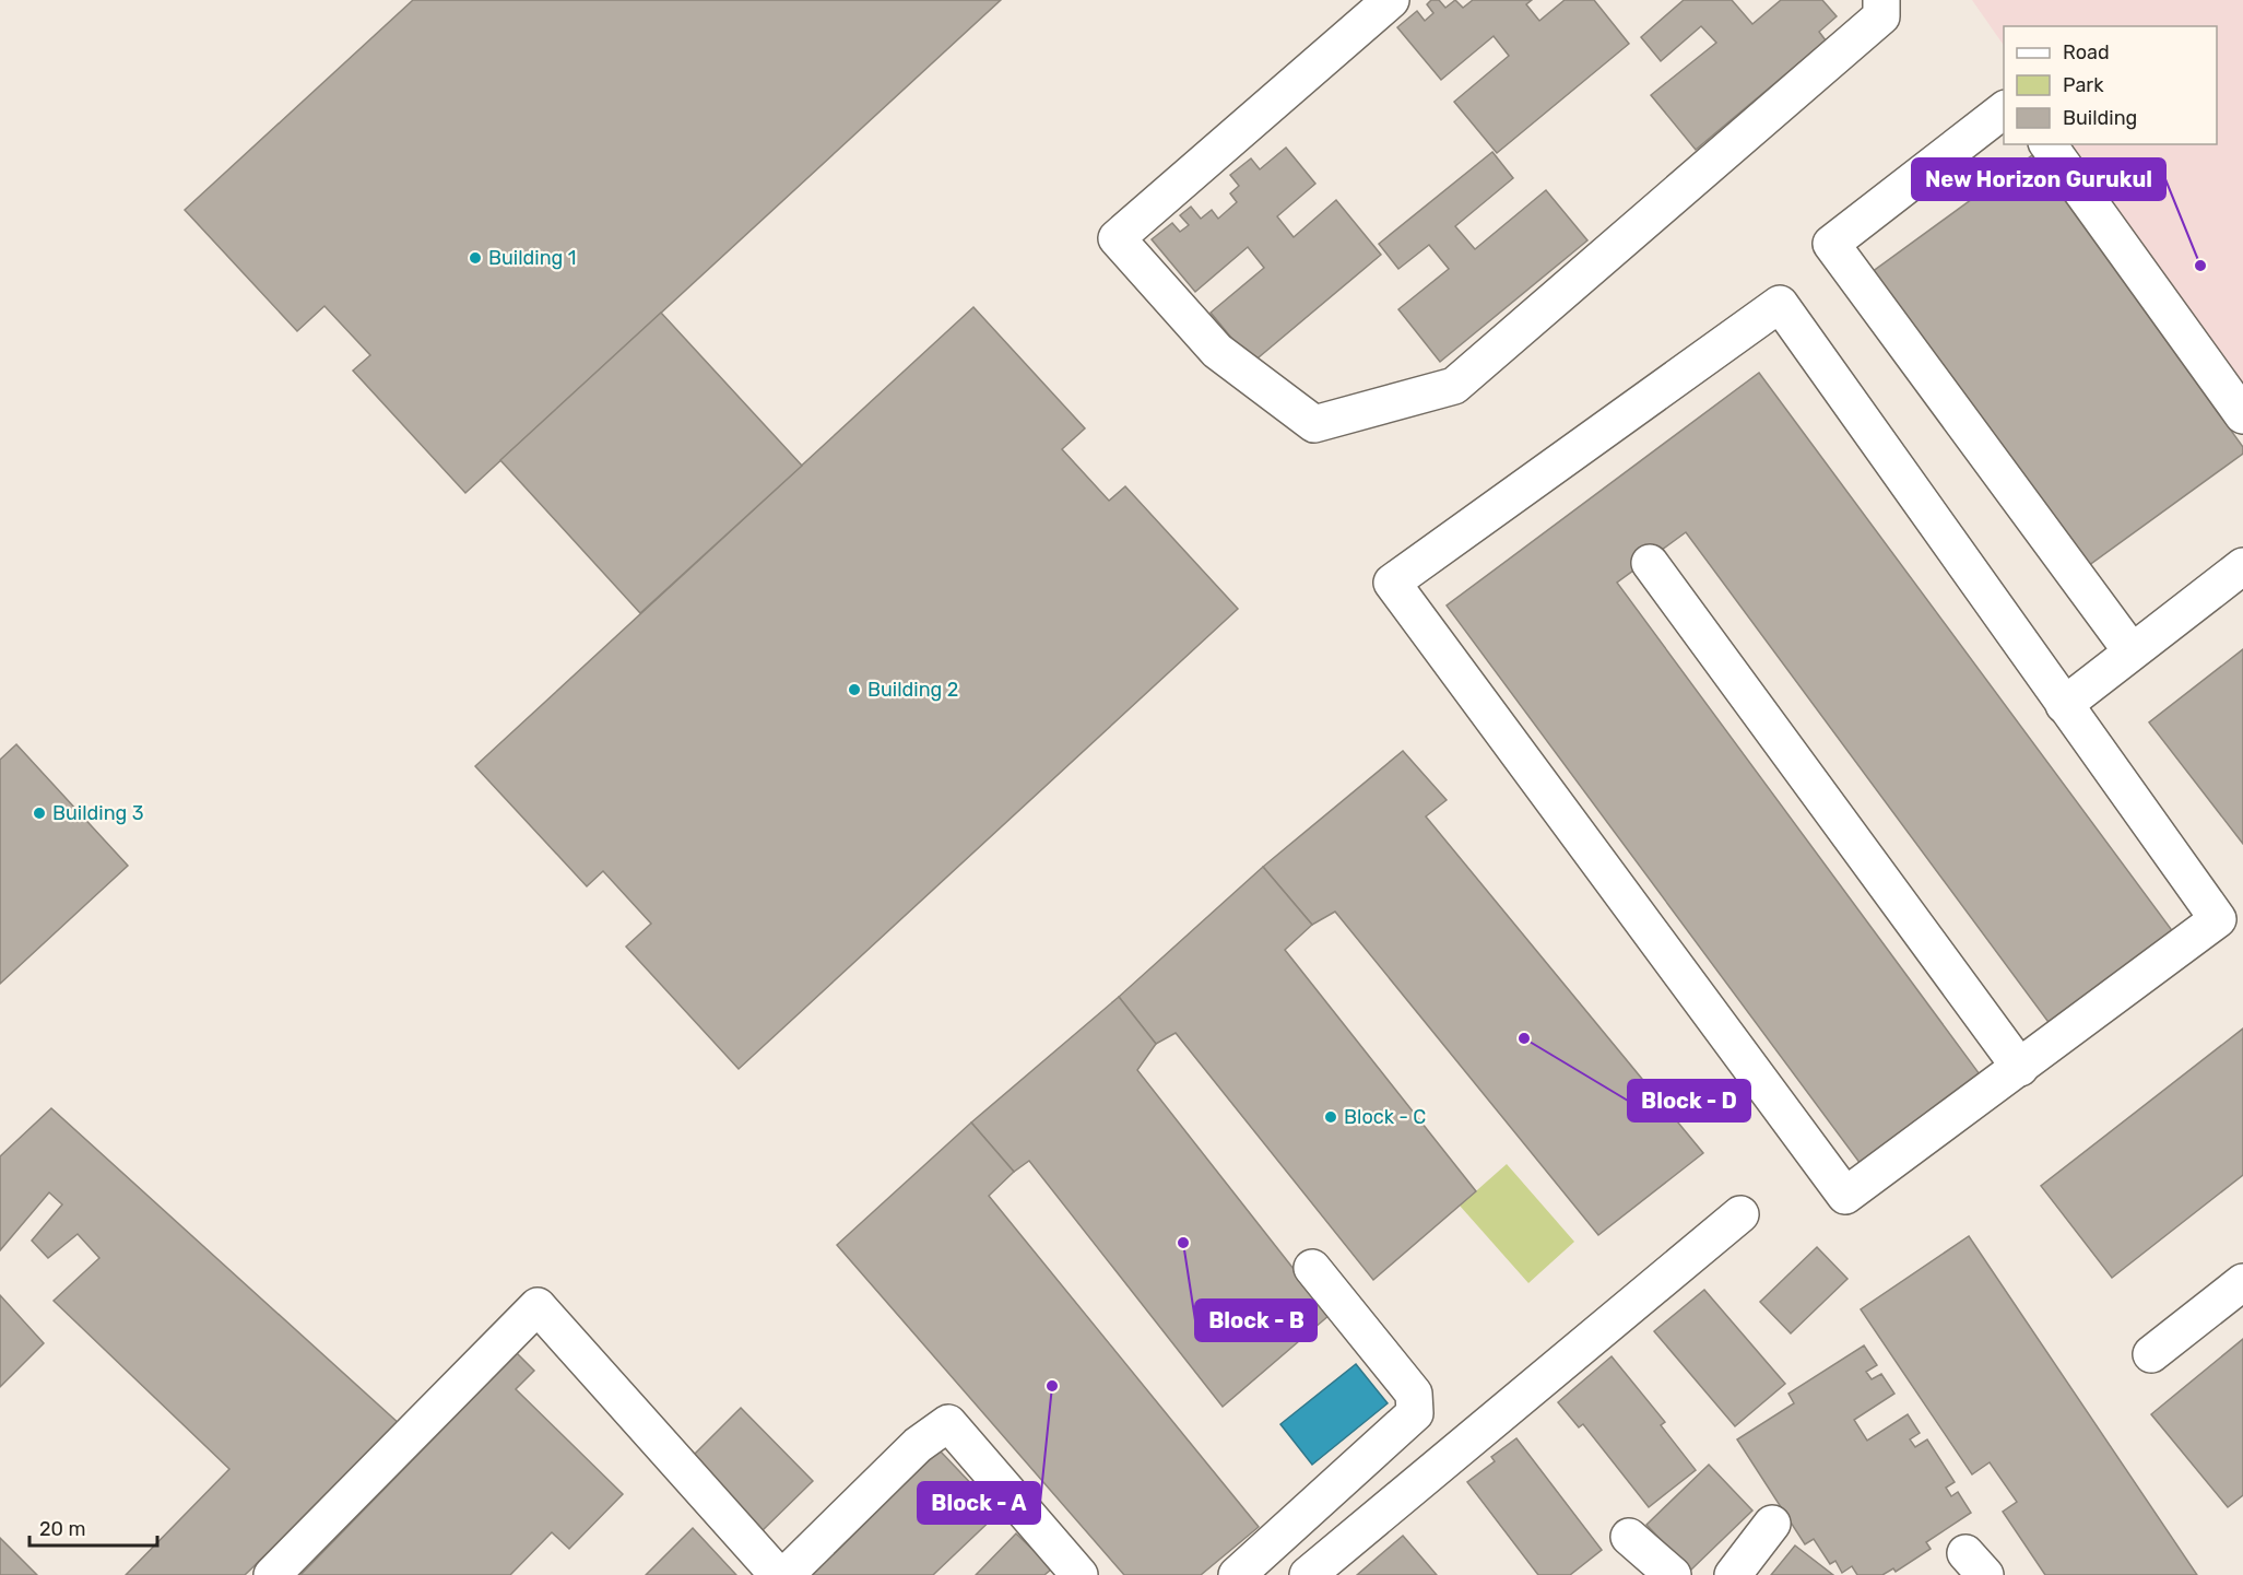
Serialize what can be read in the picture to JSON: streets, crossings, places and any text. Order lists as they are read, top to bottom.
{
  "places": [
    "Building 1",
    "New Horizon Gurukul",
    "Building 2",
    "Building 3",
    "Block - D",
    "Block - C",
    "Block - B",
    "Block - A"
  ],
  "legend": ["Road", "Park", "Building"],
  "scale_bar": "20 m"
}
